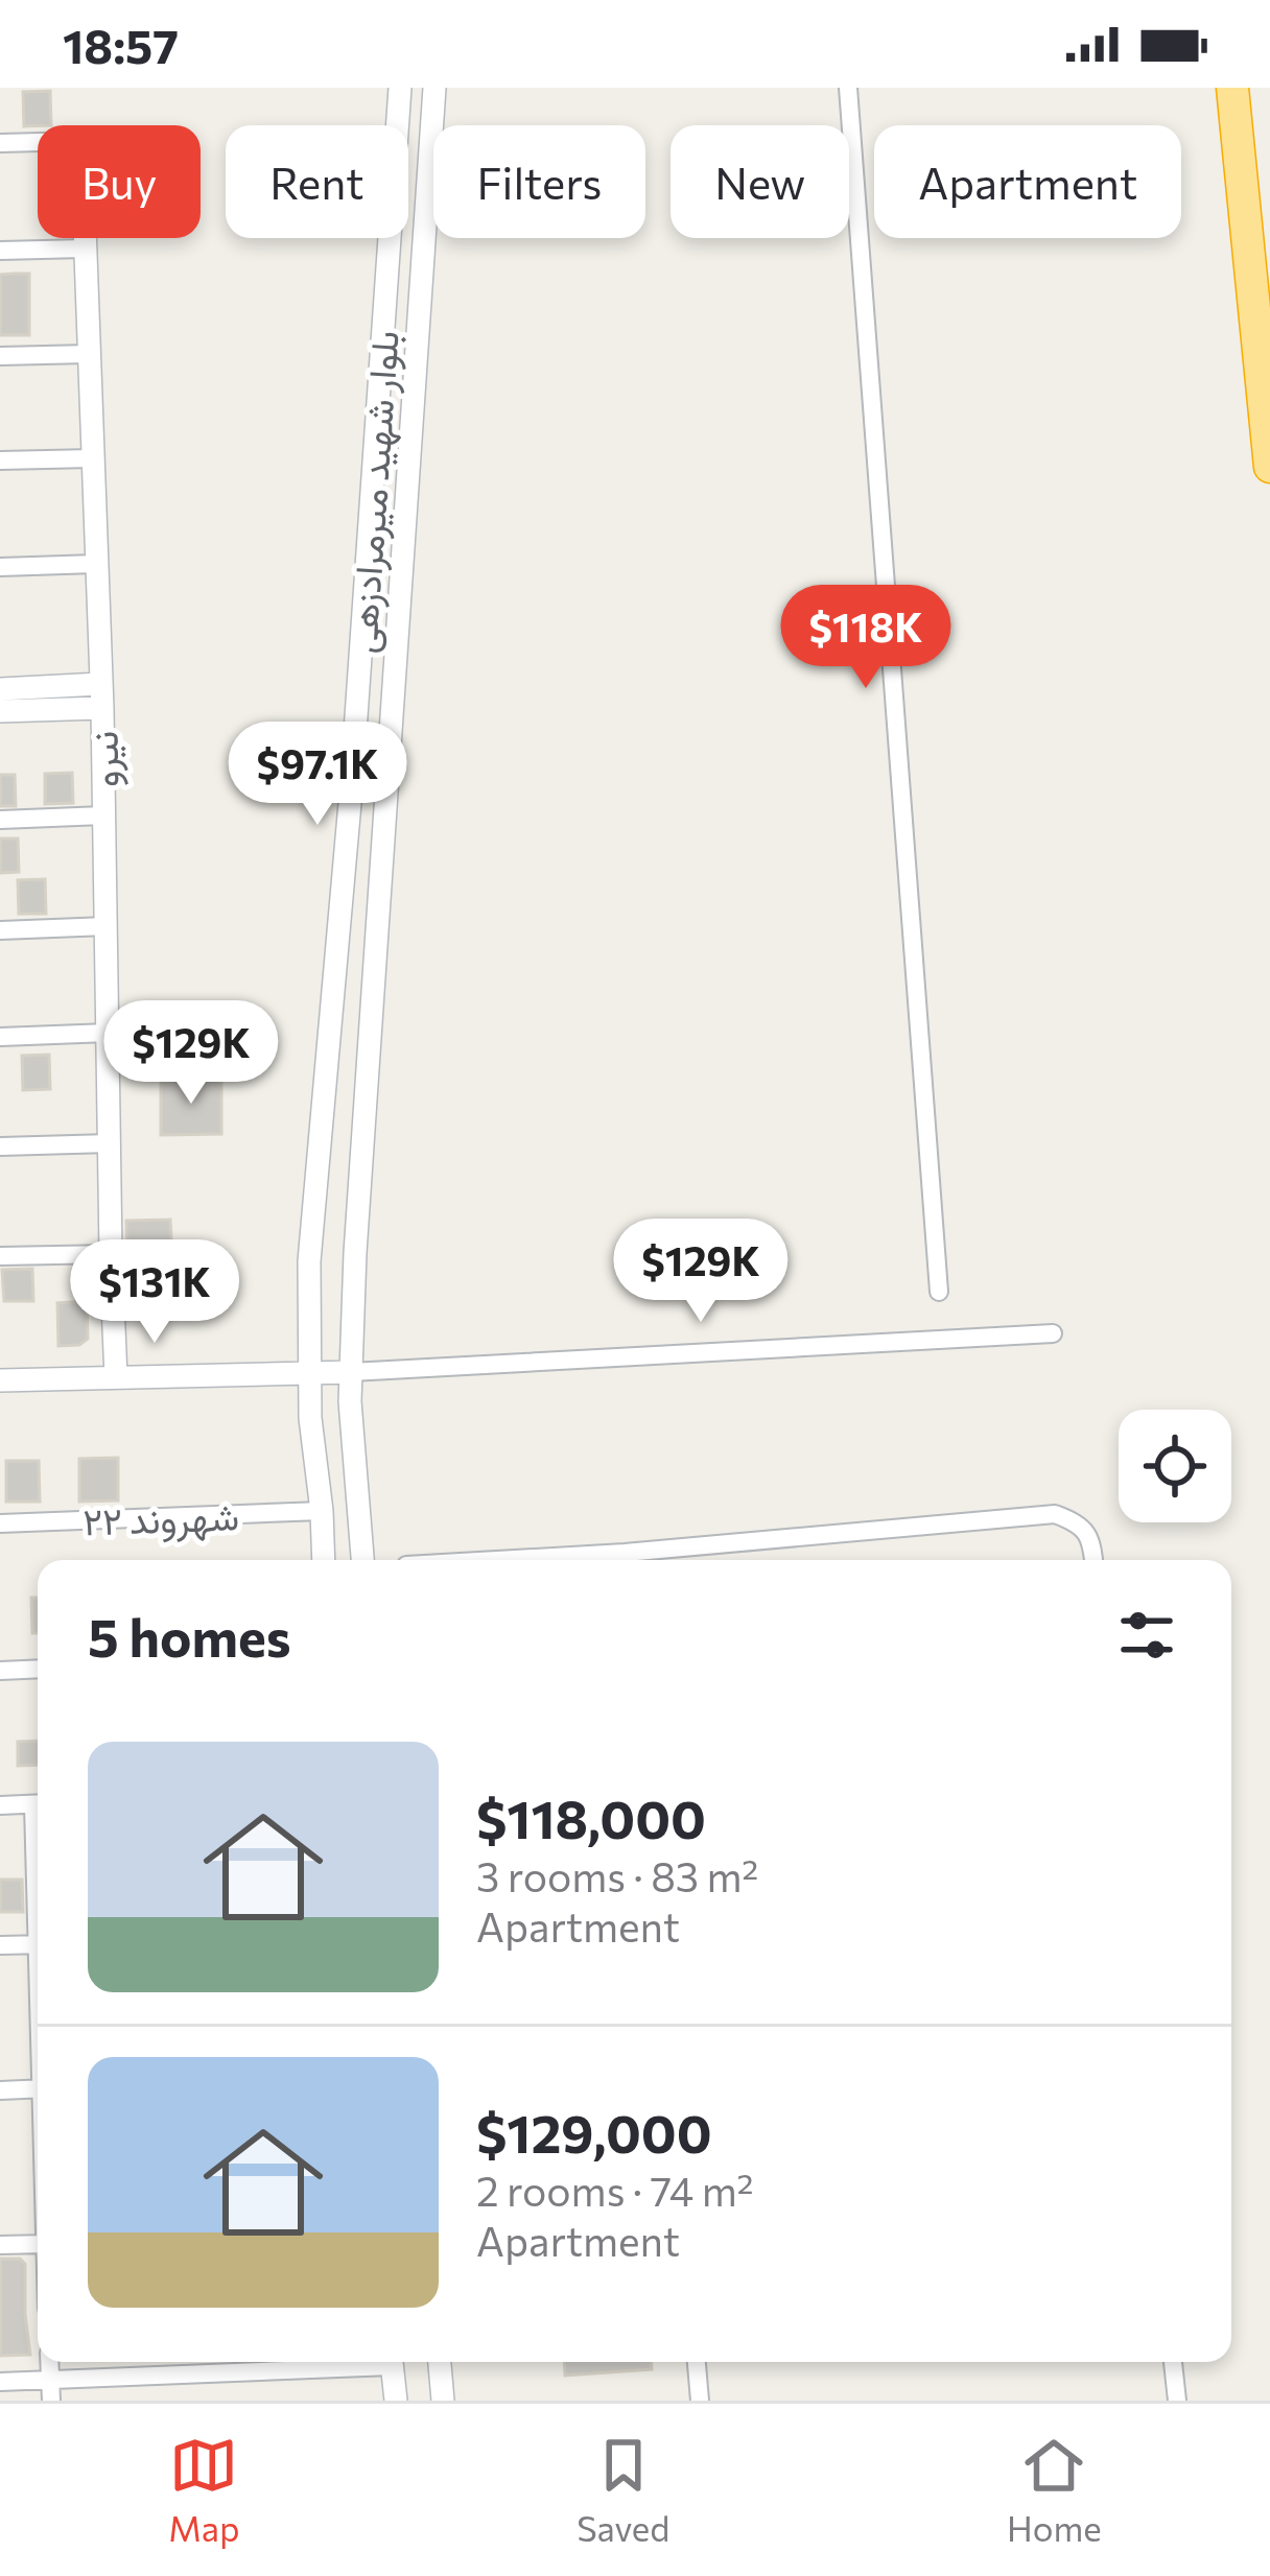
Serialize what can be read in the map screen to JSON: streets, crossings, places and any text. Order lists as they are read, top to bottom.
{
  "streets": {
    "main road": ["بلوار شهید میرمرادزهی", "نیرو"],
    "street": ["شهروند ۲۲"]
  },
  "crossings": [
    ["بلوار شهید میرمرادزهی", "شهروند ۲۲"]
  ],
  "page": {
    "status": "18:57",
    "chip": [
      "Buy",
      "Rent",
      "Filters",
      "New",
      "Apartment"
    ],
    "price": [
      "$118K",
      "$97.1K",
      "$129K",
      "$129K",
      "$131K"
    ],
    "heading": "5 homes",
    "list": [
      {
        "name": "$118,000",
        "note": "3 rooms · 83 m² · Apartment"
      },
      {
        "name": "$129,000",
        "note": "2 rooms · 74 m² · Apartment"
      }
    ],
    "tabs": ["Map", "Saved", "Home"]
  }
}
